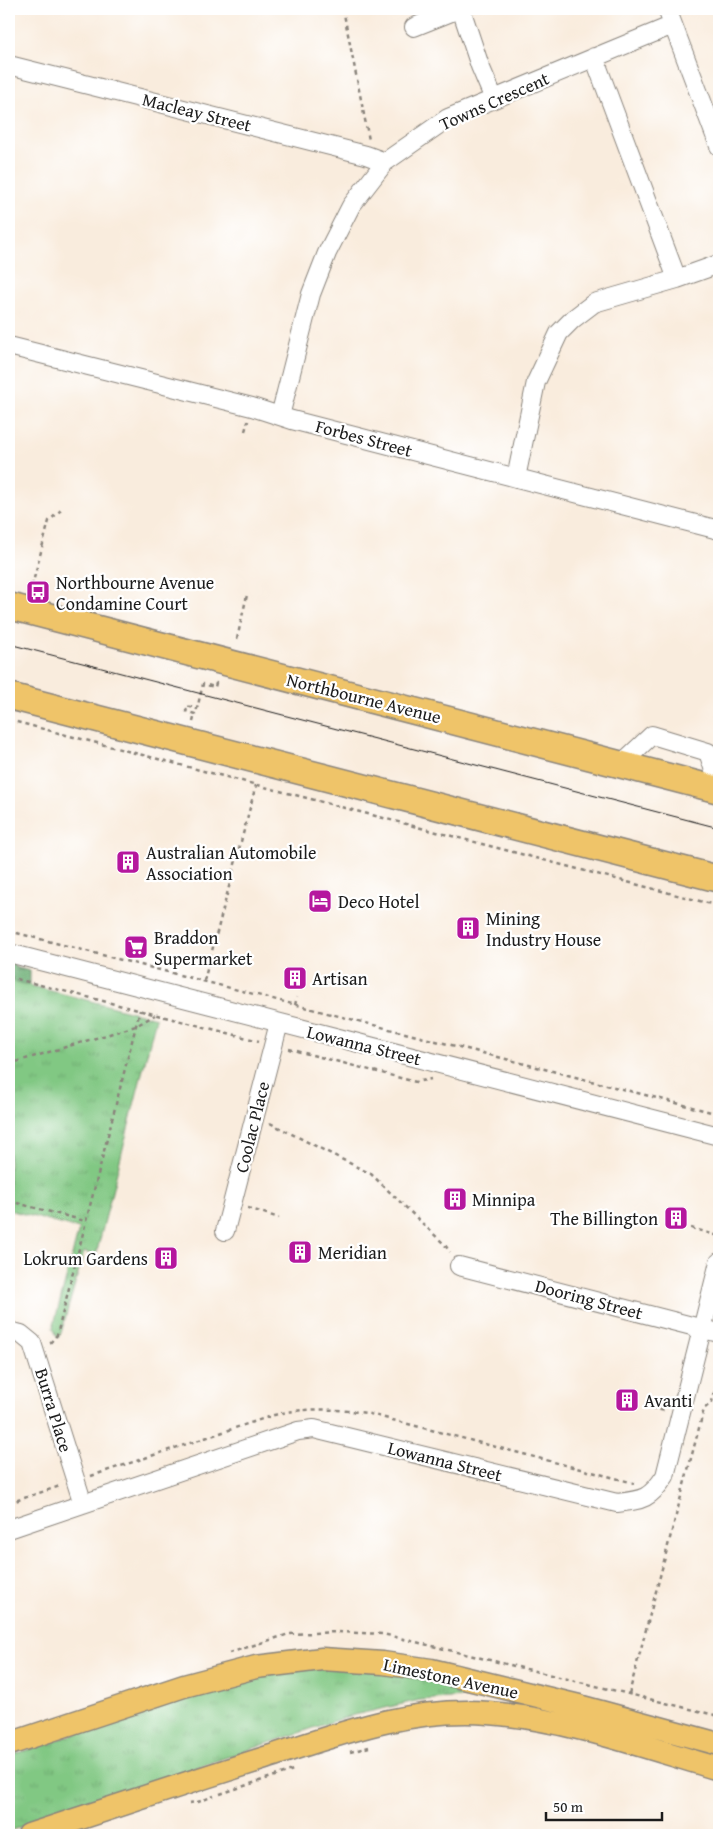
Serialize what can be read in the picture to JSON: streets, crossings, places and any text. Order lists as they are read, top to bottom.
{
  "streets": {
    "highway": ["Northbourne Avenue"],
    "main road": ["Limestone Avenue"],
    "street": [
      "Towns Crescent",
      "Macleay Street",
      "Forbes Street",
      "Lowanna Street",
      "Coolac Place",
      "Dooring Street",
      "Burra Place"
    ]
  },
  "crossings": [
    ["Towns Crescent", "Macleay Street"],
    ["Towns Crescent", "Forbes Street"],
    ["Lowanna Street", "Coolac Place"],
    ["Lowanna Street", "Dooring Street"],
    ["Lowanna Street", "Burra Place"]
  ],
  "places": {
    "bus stop": ["Northbourne Avenue Condamine Court"],
    "building": [
      "Australian Automobile Association",
      "Mining Industry House",
      "Artisan",
      "Minnipa",
      "The Billington",
      "Meridian",
      "Lokrum Gardens",
      "Avanti"
    ],
    "hotel": ["Deco Hotel"],
    "supermarket": ["Braddon Supermarket"]
  },
  "scale_bar": "50 m"
}
